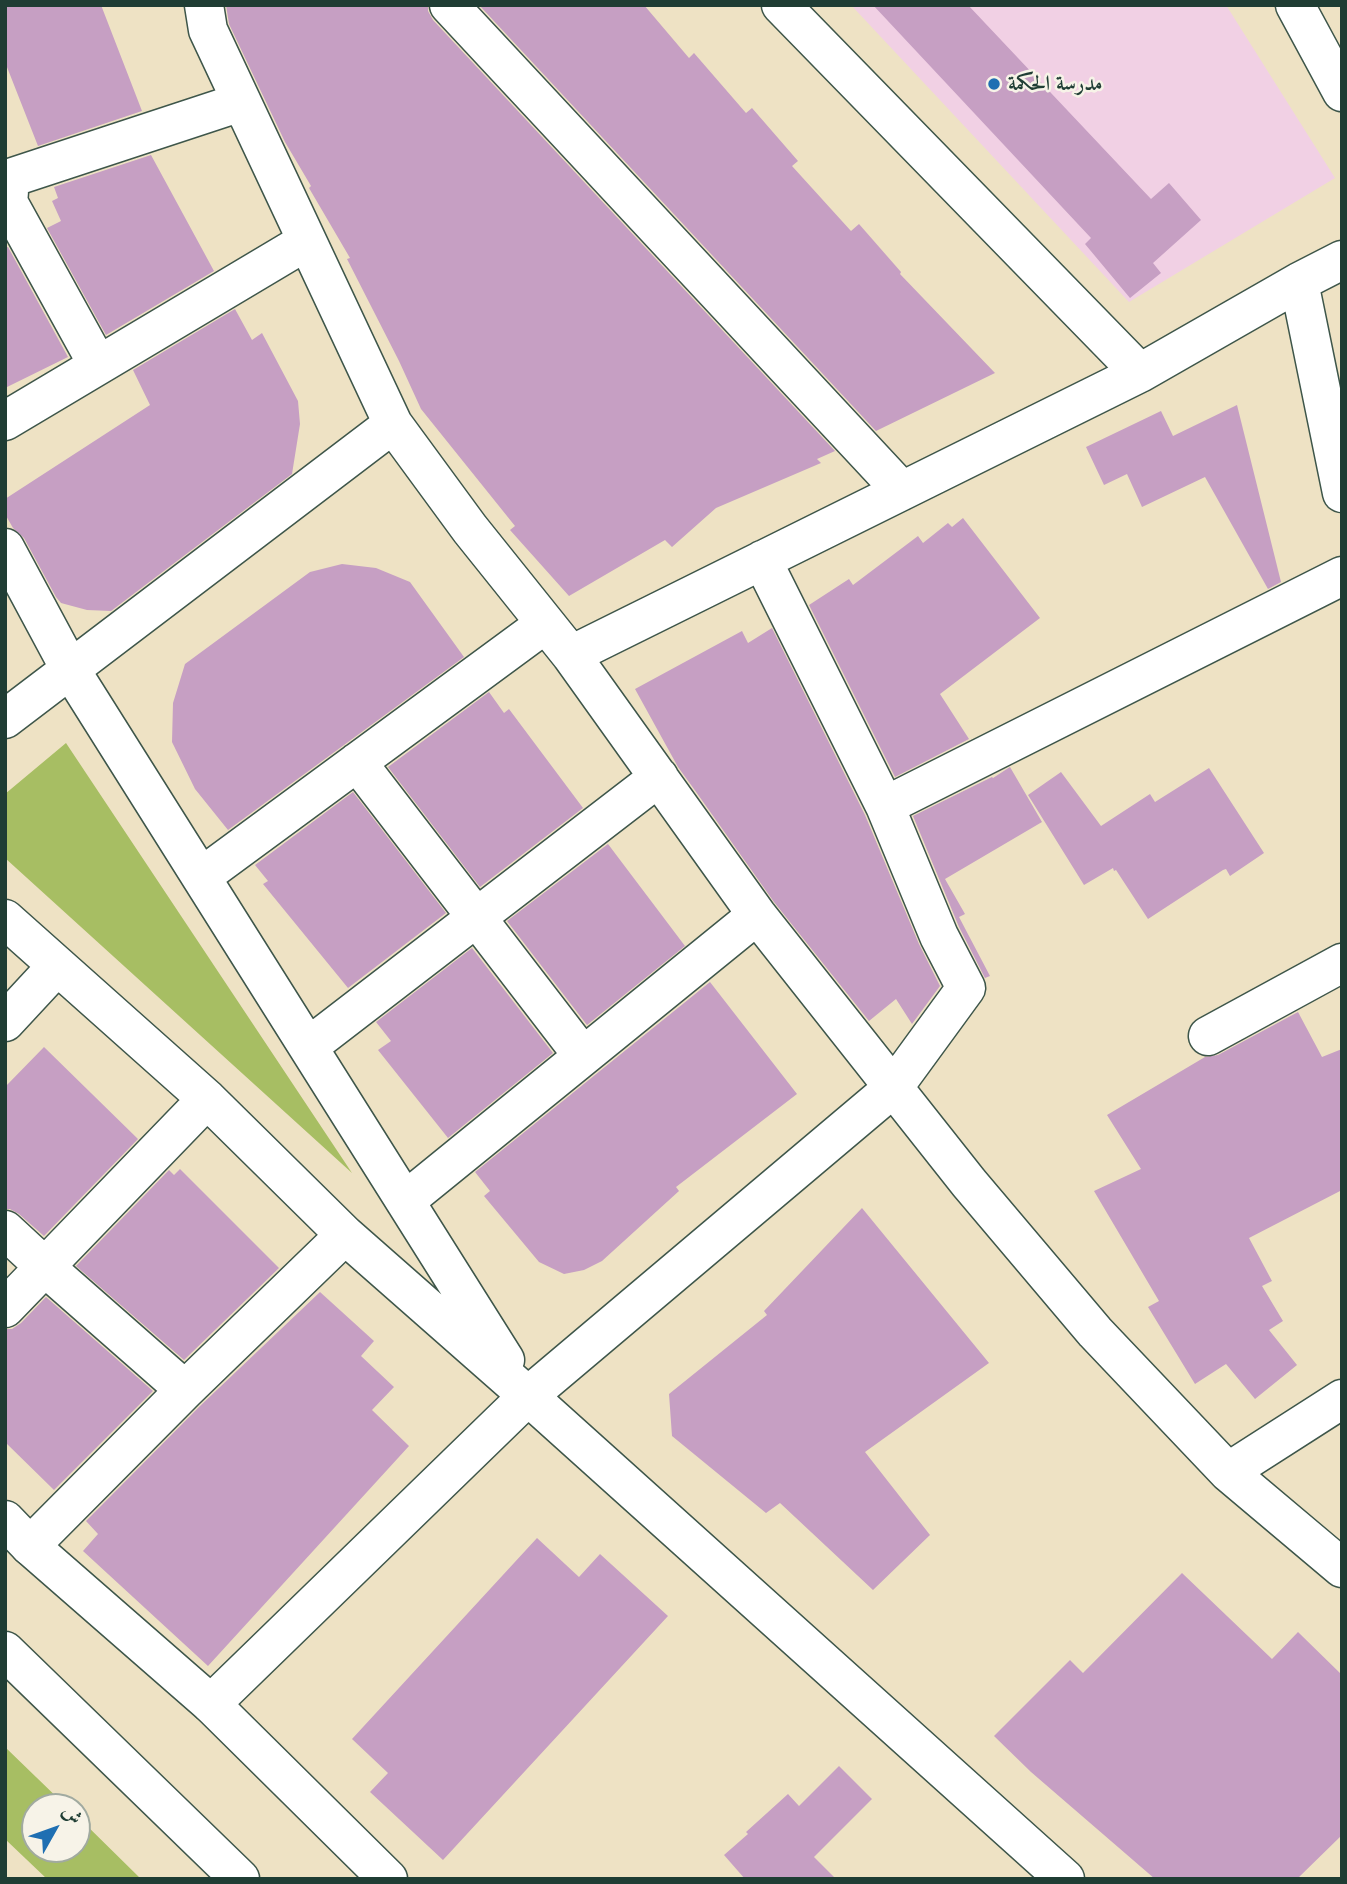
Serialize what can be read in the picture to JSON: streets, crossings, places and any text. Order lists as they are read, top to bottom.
{
  "places": ["مدرسة الحكمة"],
  "north": "top right"
}
